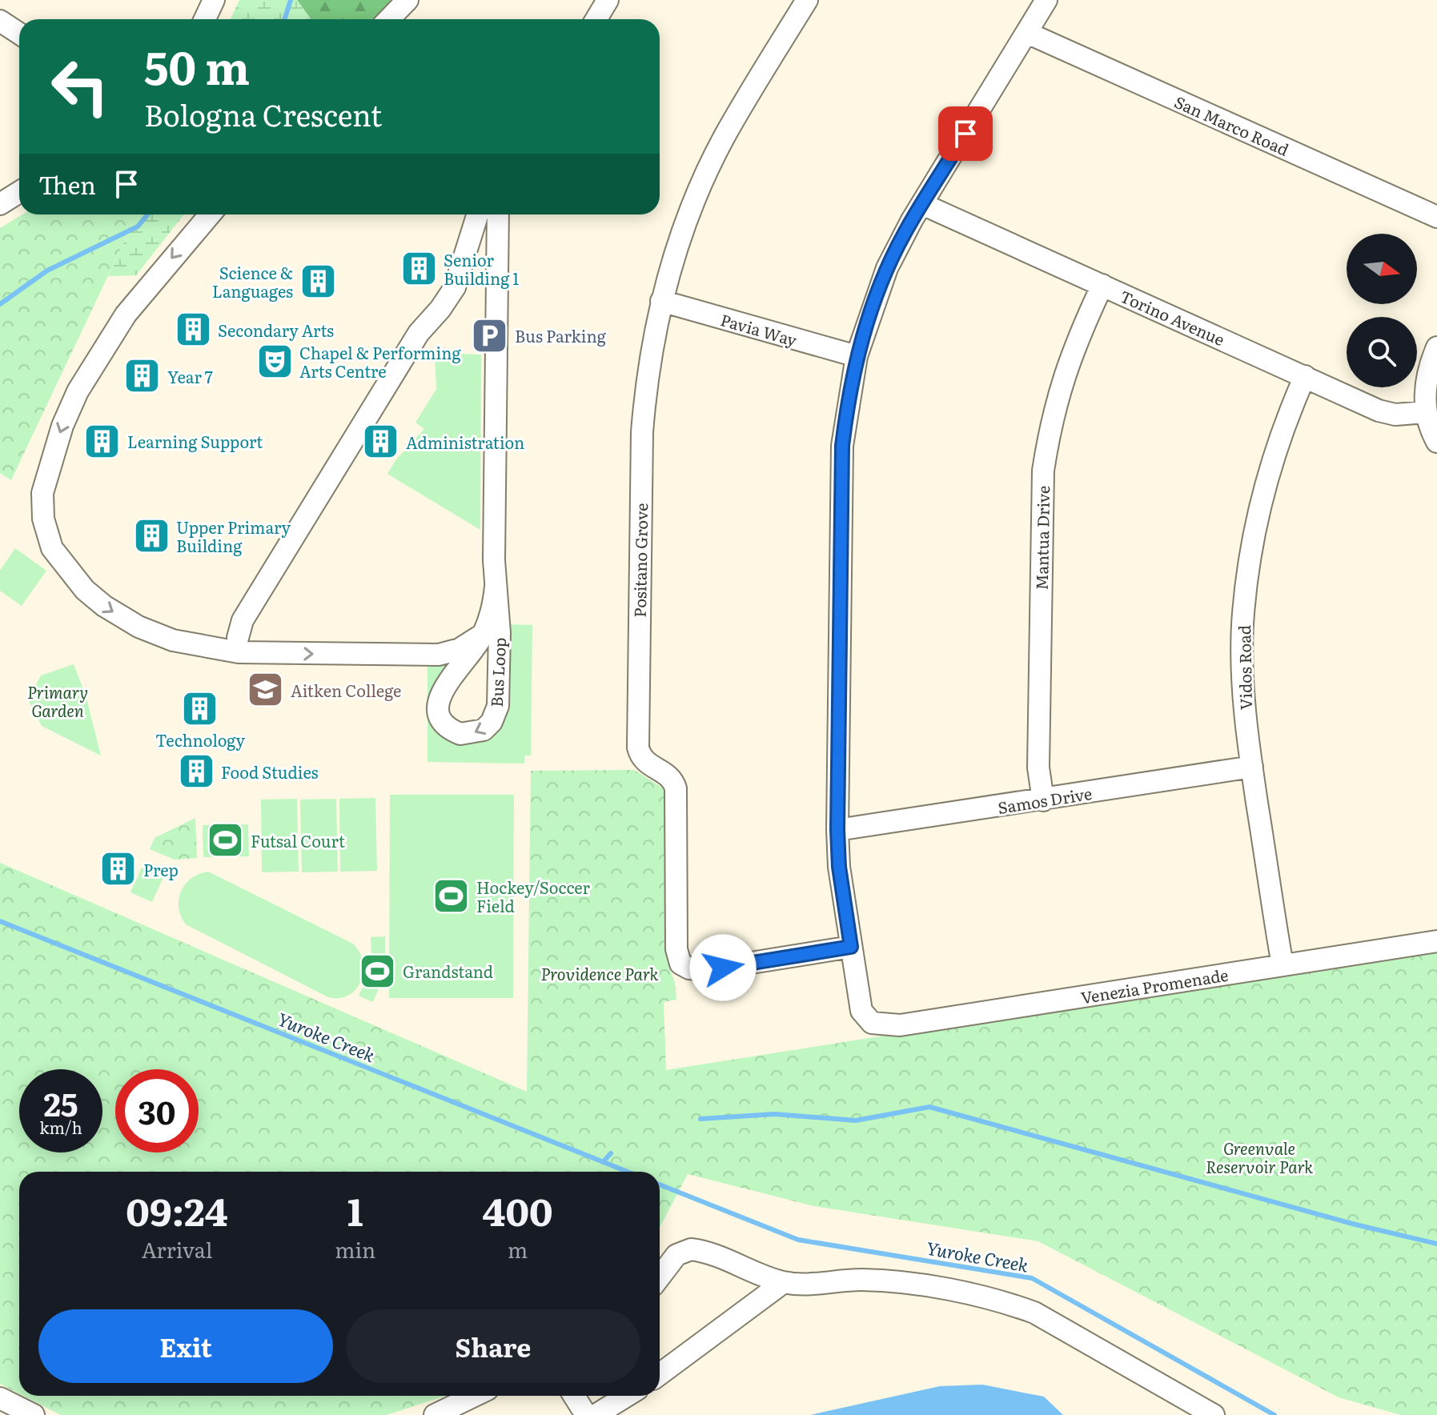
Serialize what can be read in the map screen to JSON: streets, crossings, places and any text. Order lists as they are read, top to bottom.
{
  "streets": {
    "street": [
      "San Marco Road",
      "Torino Avenue",
      "Pavia Way",
      "Mantua Drive",
      "Positano Grove",
      "Vidos Road",
      "Bus Loop",
      "Samos Drive",
      "Venezia Promenade"
    ]
  },
  "crossings": [
    ["Torino Avenue", "Mantua Drive"],
    ["Torino Avenue", "Vidos Road"],
    ["Pavia Way", "Positano Grove"],
    ["Mantua Drive", "Samos Drive"],
    ["Positano Grove", "Venezia Promenade"],
    ["Vidos Road", "Samos Drive"],
    ["Vidos Road", "Venezia Promenade"]
  ],
  "water": ["Yuroke Creek"],
  "parks": ["Primary Garden", "Providence Park", "Greenvale Reservoir Park"],
  "places": {
    "building": [
      "Senior Building 1",
      "Science & Languages",
      "Secondary Arts",
      "Year 7",
      "Learning Support",
      "Administration",
      "Upper Primary Building",
      "Technology",
      "Food Studies",
      "Prep"
    ],
    "parking": ["Bus Parking"],
    "theatre": ["Chapel & Performing Arts Centre"],
    "school or university": ["Aitken College"],
    "sports": ["Futsal Court", "Hockey/Soccer Field", "Grandstand"]
  },
  "north": "right",
  "page": {
    "turn": ["50 m", "Bologna Crescent"],
    "then": "Then",
    "speed": "25 km/h",
    "limit": "30",
    "eta": [
      "09:24",
      "Arrival",
      "1",
      "min",
      "400",
      "m"
    ],
    "buttons": ["Exit", "Share"]
  }
}
